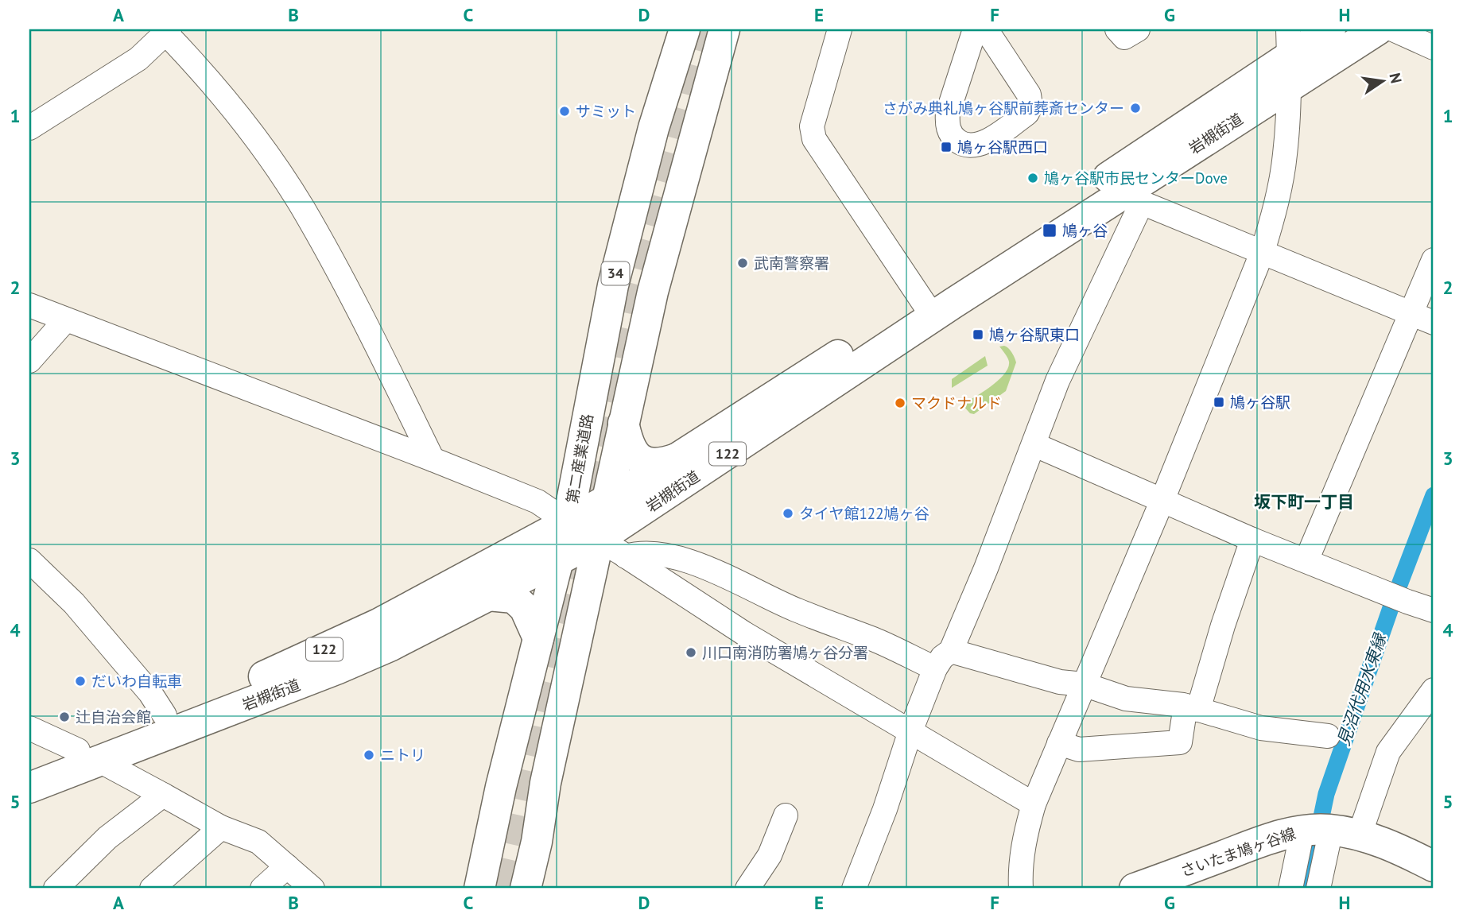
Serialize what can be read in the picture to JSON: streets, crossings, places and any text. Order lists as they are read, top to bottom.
{
  "streets": {
    "main road": [
      "岩槻街道",
      "34",
      "122",
      "第二産業道路",
      "さいたま鳩ヶ谷線"
    ]
  },
  "crossings": [
    ["岩槻街道", "第二産業道路"]
  ],
  "districts": ["坂下町一丁目"],
  "water": ["見沼代用水東縁"],
  "places": {
    "other": [
      "さがみ典礼鳩ヶ谷駅前葬斎センター",
      "サミット",
      "鳩ヶ谷駅市民センターDove",
      "武南警察署",
      "マクドナルド",
      "タイヤ館122鳩ヶ谷",
      "川口南消防署鳩ヶ谷分署",
      "だいわ自転車",
      "辻自治会館",
      "ニトリ"
    ],
    "transit": [
      "鳩ヶ谷駅西口",
      "鳩ヶ谷",
      "鳩ヶ谷駅東口",
      "鳩ヶ谷駅"
    ]
  },
  "north": "right",
  "grid": {
    "columns": [
      "A",
      "B",
      "C",
      "D",
      "E",
      "F",
      "G",
      "H"
    ],
    "rows": [
      "1",
      "2",
      "3",
      "4",
      "5"
    ]
  }
}
